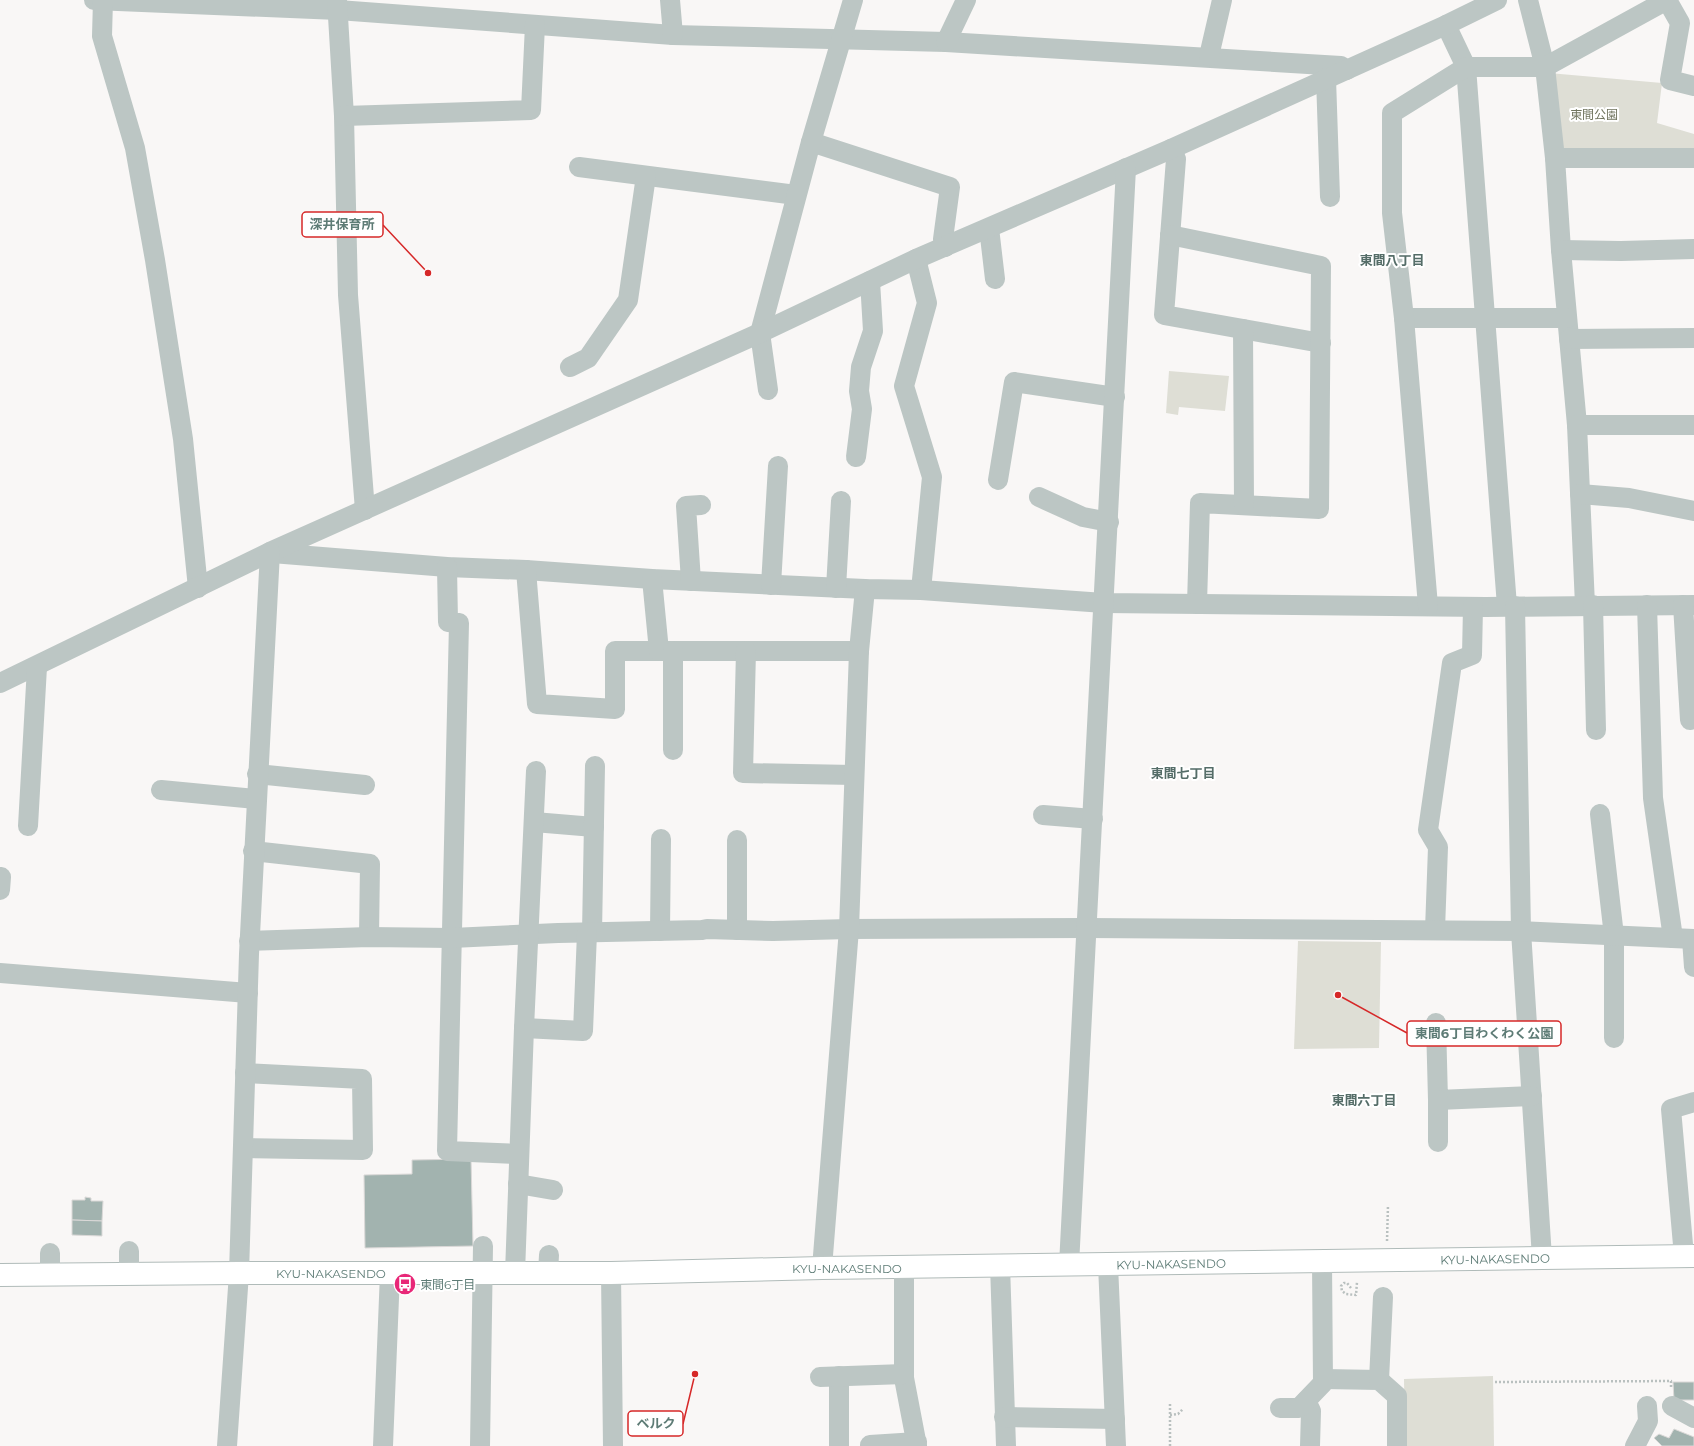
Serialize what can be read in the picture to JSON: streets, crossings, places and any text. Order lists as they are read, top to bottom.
{
  "streets": {
    "main road": ["KYU-NAKASENDO"]
  },
  "districts": ["東間八丁目", "東間七丁目", "東間六丁目"],
  "parks": ["東間公園"],
  "places": {
    "other": ["深井保育所", "東間6丁目わくわく公園", "ベルク"],
    "bus stop": ["東間6丁目"]
  }
}
